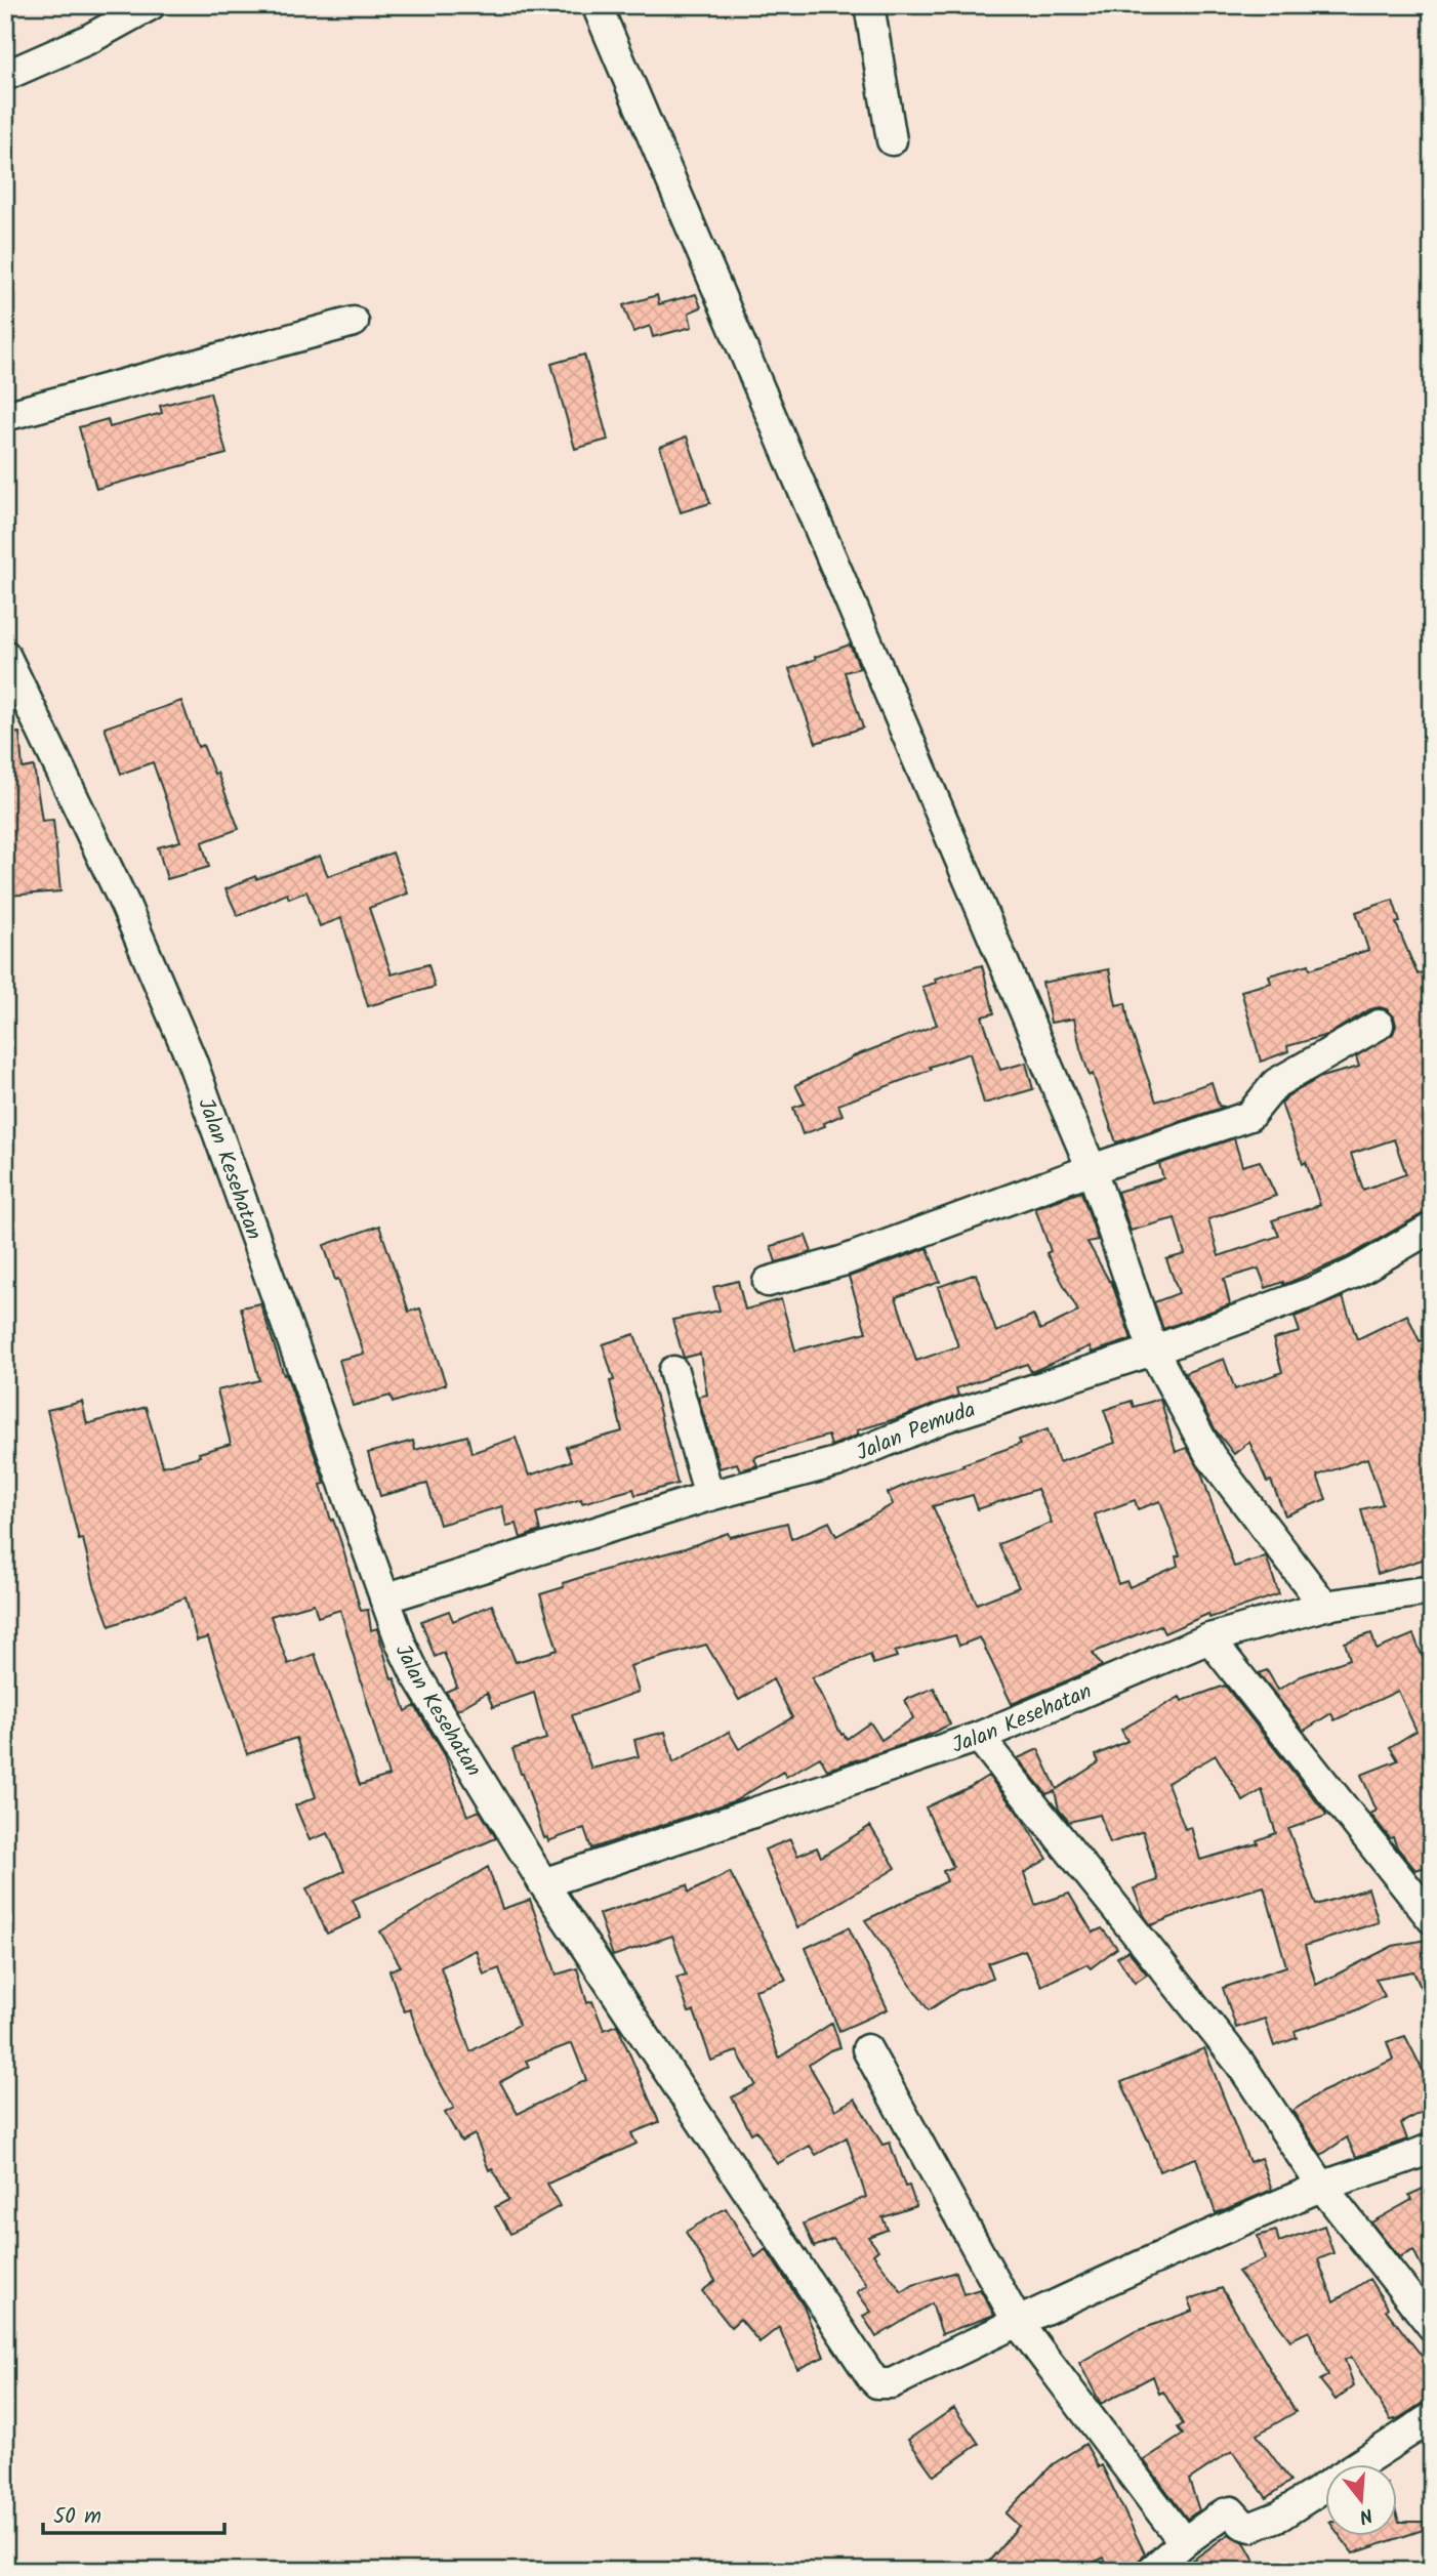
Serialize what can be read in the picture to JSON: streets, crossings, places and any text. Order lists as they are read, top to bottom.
{
  "streets": {
    "street": ["Jalan Kesehatan", "Jalan Pemuda"]
  },
  "crossings": [
    ["Jalan Kesehatan", "Jalan Pemuda"]
  ],
  "scale_bar": "50 m",
  "north": "bottom"
}
